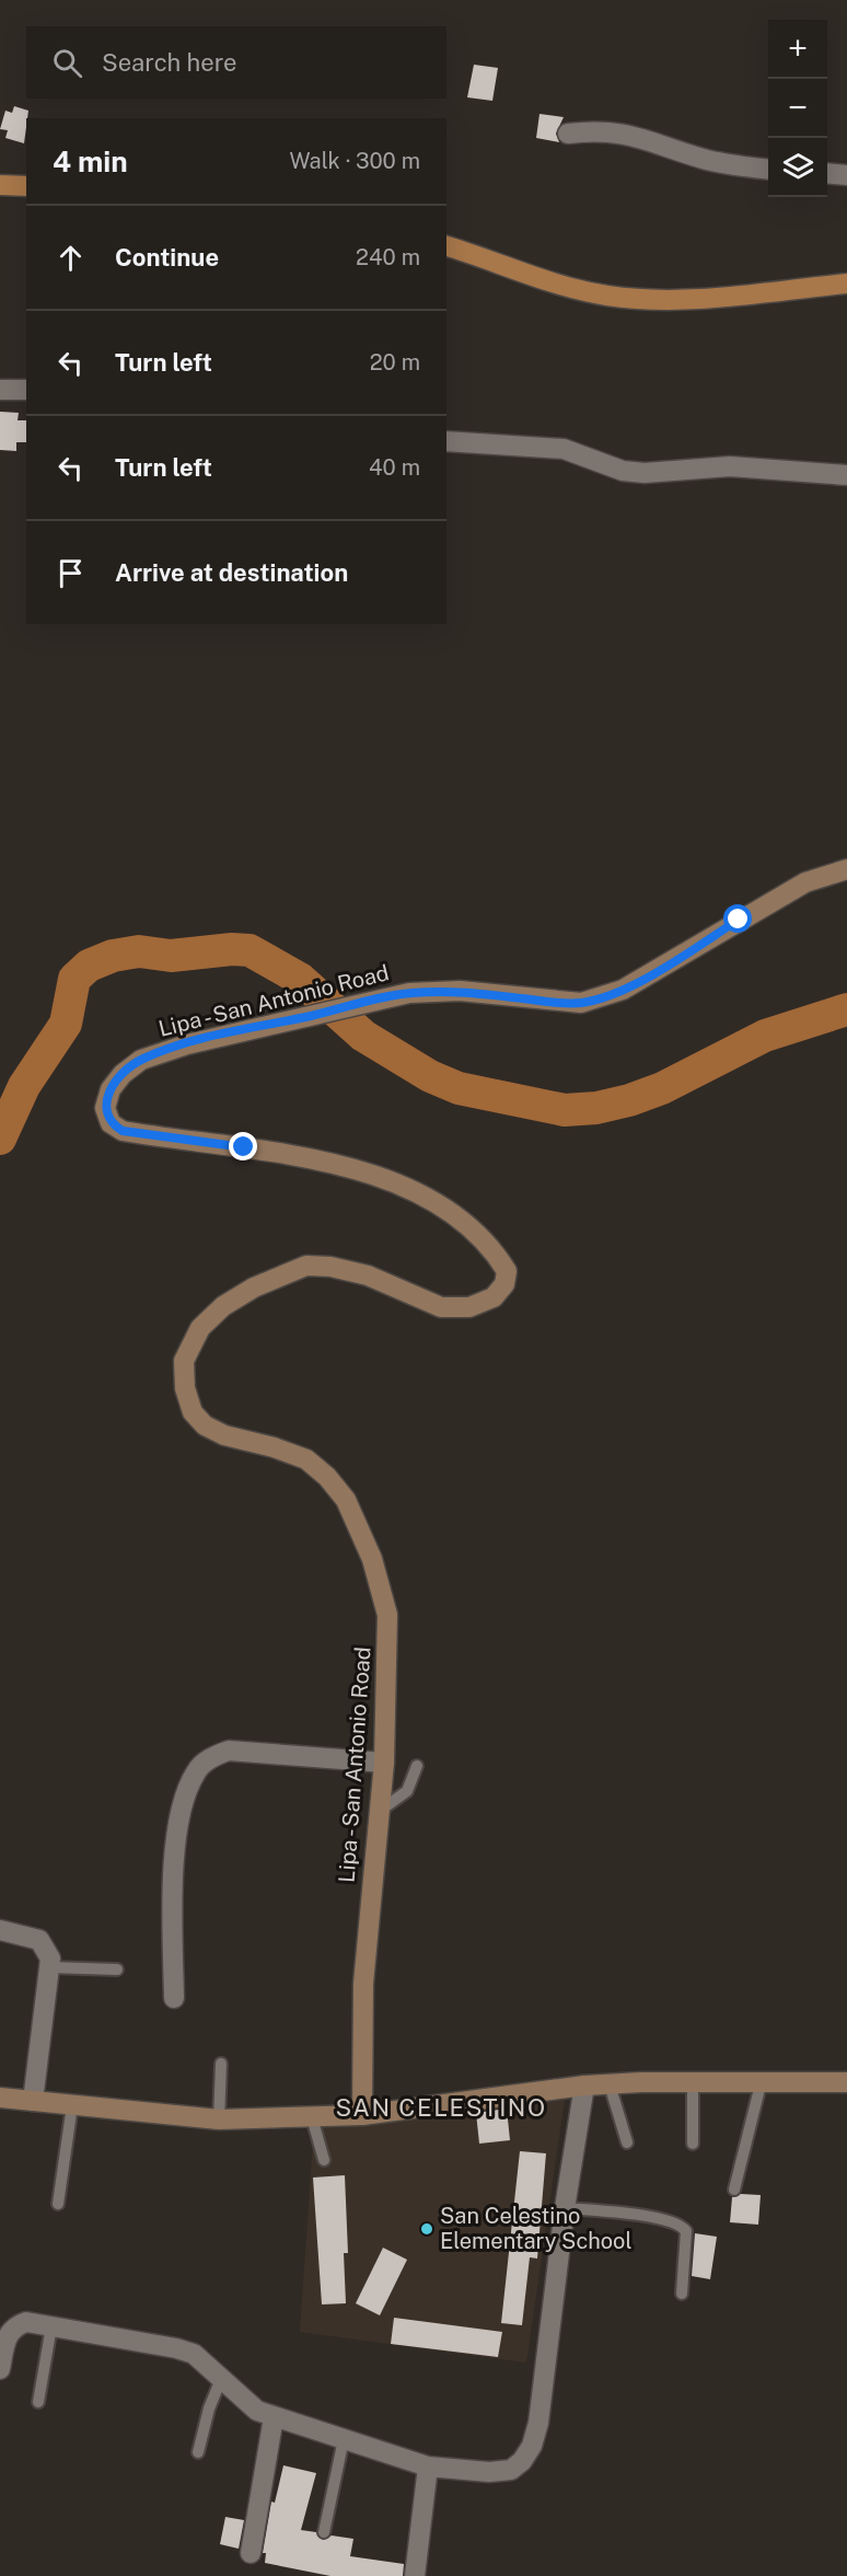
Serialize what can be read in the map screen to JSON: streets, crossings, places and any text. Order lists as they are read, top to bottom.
{
  "streets": {
    "street": ["Lipa - San Antonio Road"]
  },
  "districts": ["SAN CELESTINO"],
  "places": ["San Celestino Elementary School"],
  "page": {
    "map_buttons": ["+", "−"],
    "search": "Search here",
    "heading": ["4 min", "Walk · 300 m"],
    "list": [
      ["Continue", "240 m"],
      ["Turn left", "20 m"],
      ["Turn left", "40 m"],
      "Arrive at destination"
    ]
  }
}
